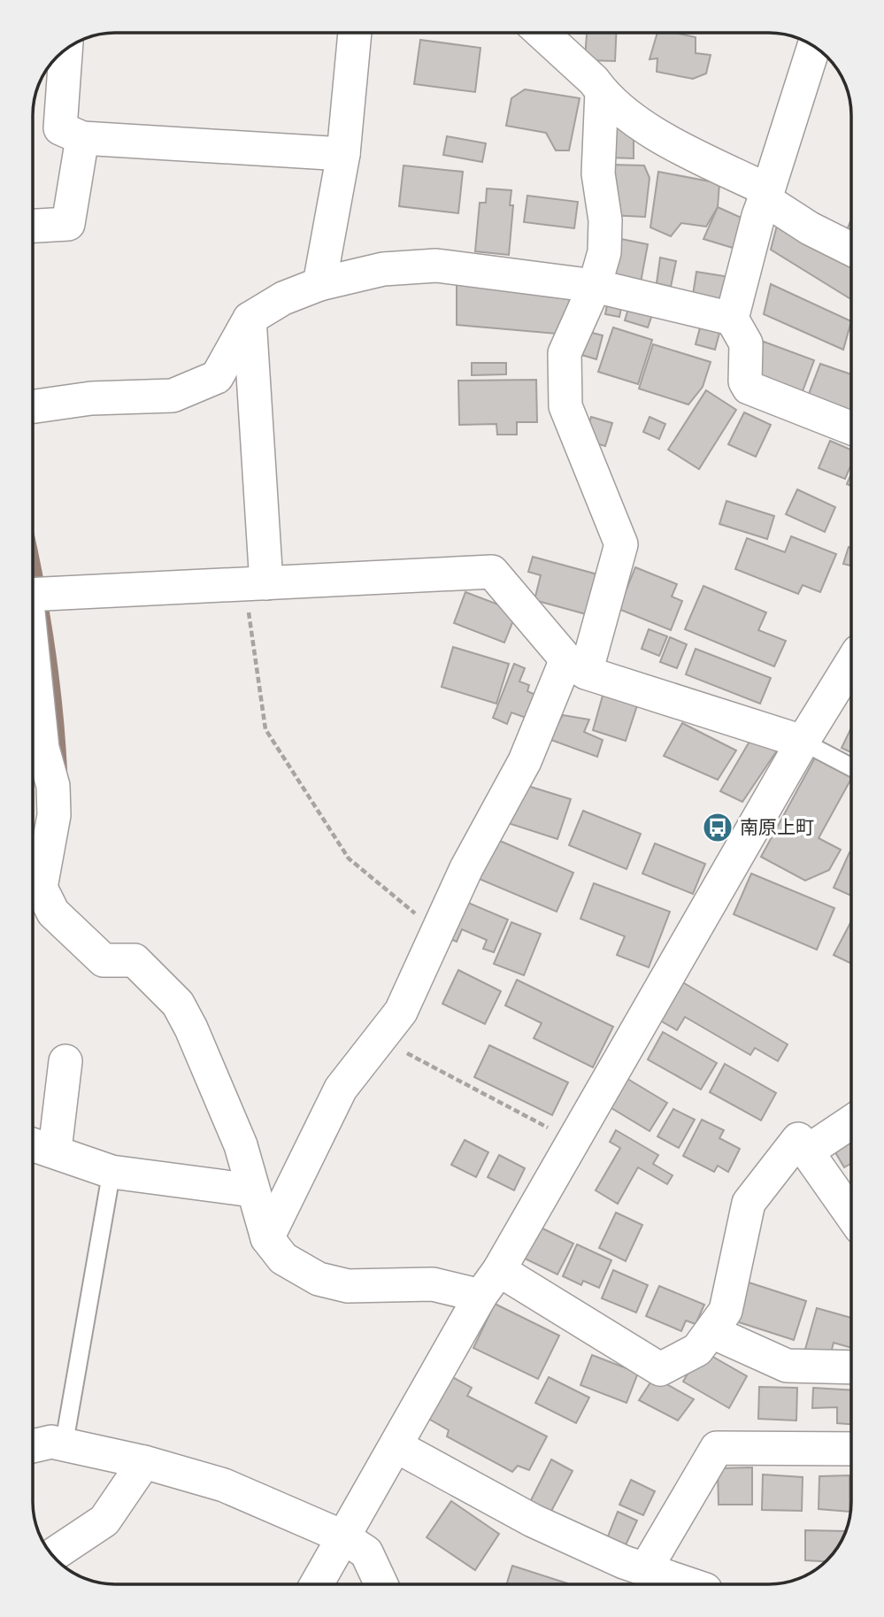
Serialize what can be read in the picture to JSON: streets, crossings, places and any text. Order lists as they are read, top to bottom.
{
  "places": {
    "bus stop": ["南原上町"]
  }
}
